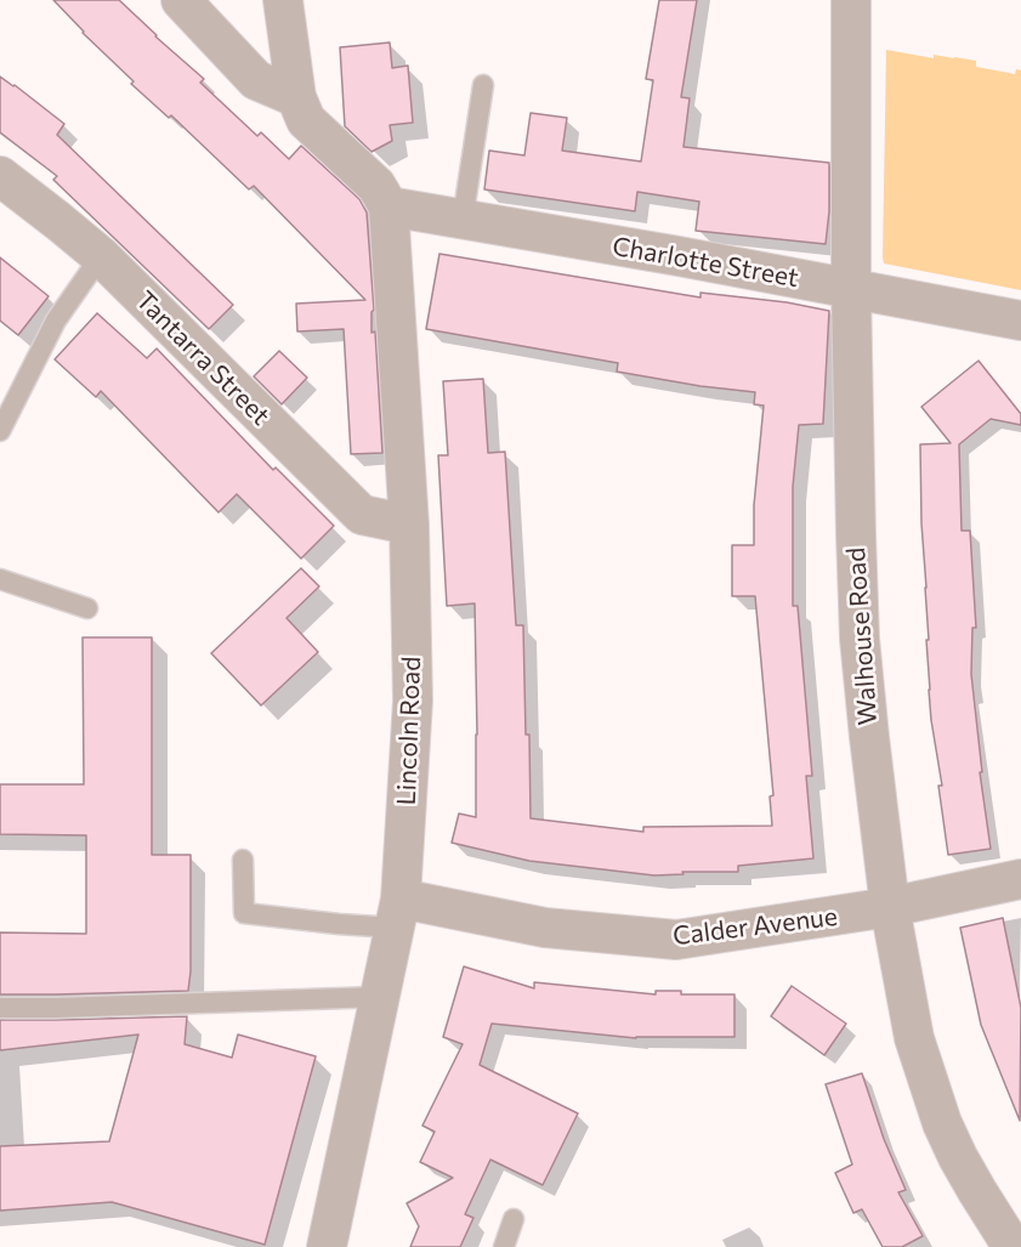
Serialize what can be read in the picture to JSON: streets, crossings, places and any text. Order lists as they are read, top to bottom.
{
  "streets": {
    "street": [
      "Charlotte Street",
      "Tantarra Street",
      "Walhouse Road",
      "Lincoln Road",
      "Calder Avenue"
    ]
  },
  "crossings": [
    ["Charlotte Street", "Walhouse Road"],
    ["Charlotte Street", "Lincoln Road"],
    ["Tantarra Street", "Lincoln Road"],
    ["Walhouse Road", "Calder Avenue"],
    ["Lincoln Road", "Calder Avenue"]
  ]
}
